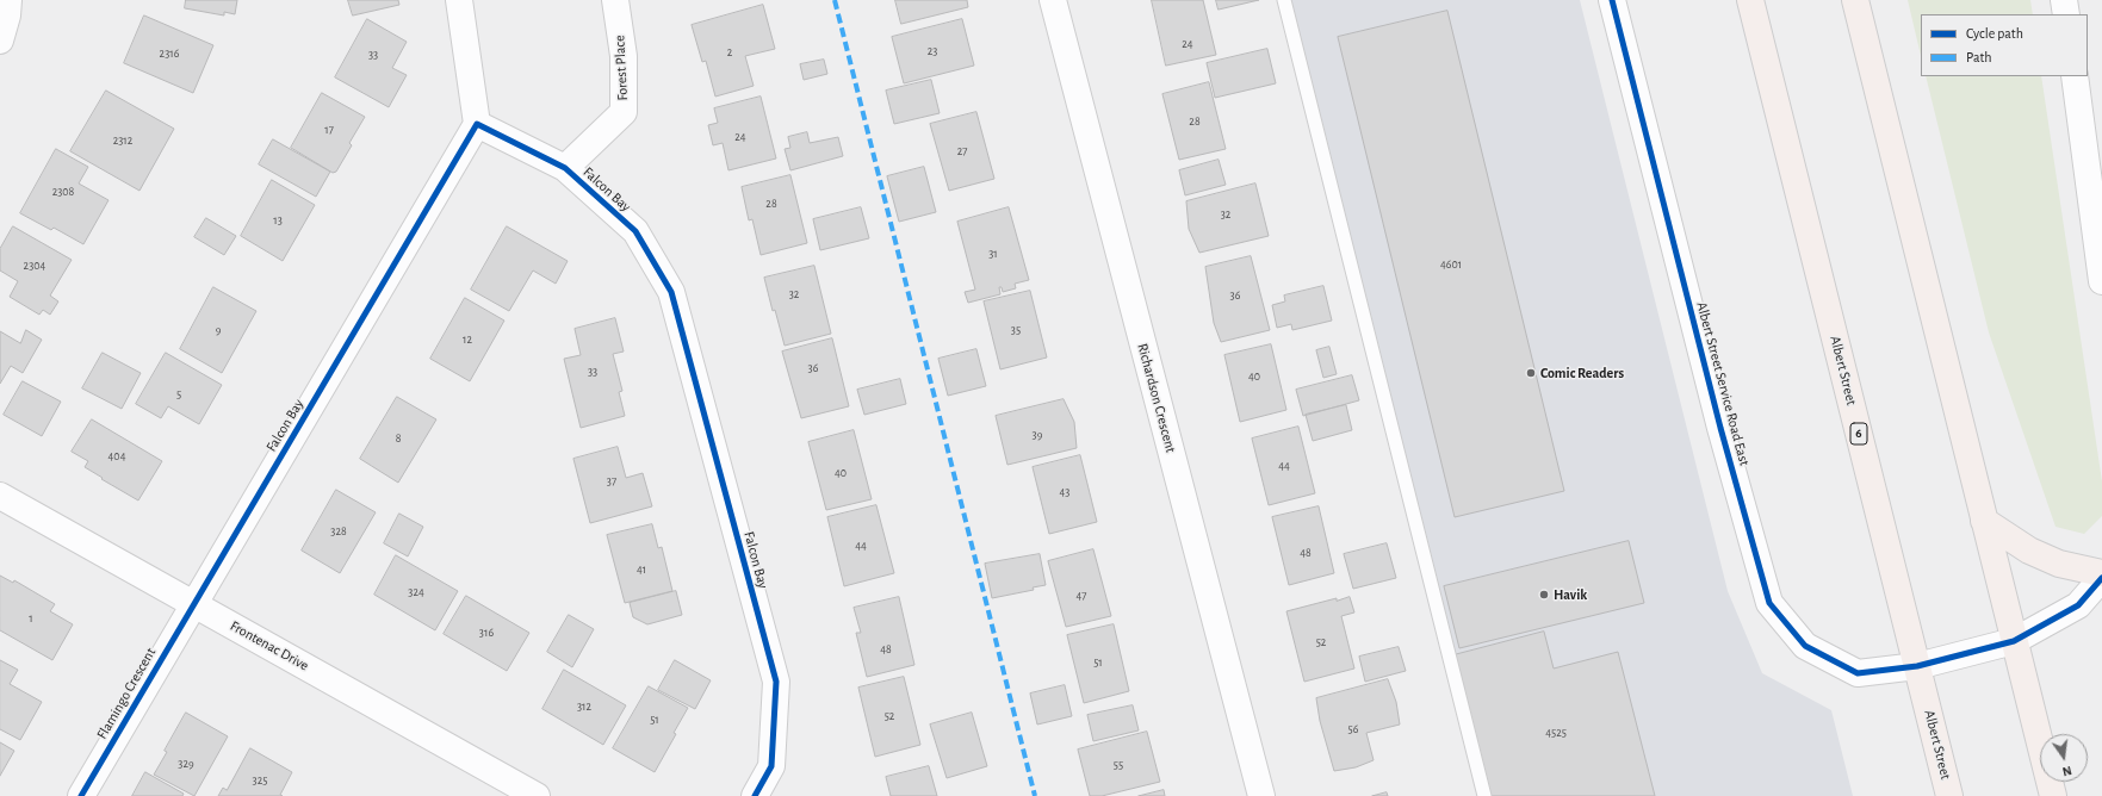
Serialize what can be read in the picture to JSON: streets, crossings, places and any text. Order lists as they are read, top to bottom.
{
  "streets": {
    "main road": ["Albert Street", "6"],
    "street": [
      "Forest Place",
      "Falcon Bay",
      "Albert Street Service Road East",
      "Richardson Crescent",
      "Frontenac Drive",
      "Flamingo Crescent"
    ]
  },
  "crossings": [
    ["Forest Place", "Falcon Bay"],
    ["Falcon Bay", "Frontenac Drive"],
    ["Falcon Bay", "Flamingo Crescent"],
    ["Albert Street", "Albert Street Service Road East"],
    ["Frontenac Drive", "Flamingo Crescent"]
  ],
  "places": ["Comic Readers", "Havik"],
  "house_numbers": [
    "24",
    "23",
    "2",
    "2316",
    "33",
    "28",
    "17",
    "24",
    "2312",
    "27",
    "2308",
    "28",
    "32",
    "13",
    "31",
    "4601",
    "2304",
    "32",
    "36",
    "9",
    "35",
    "12",
    "36",
    "33",
    "40",
    "5",
    "39",
    "8",
    "404",
    "44",
    "40",
    "37",
    "43",
    "328",
    "44",
    "48",
    "41",
    "324",
    "47",
    "1",
    "316",
    "52",
    "48",
    "51",
    "312",
    "52",
    "51",
    "56",
    "4525",
    "329",
    "55",
    "325"
  ],
  "legend": ["Cycle path", "Path"],
  "north": "bottom"
}
